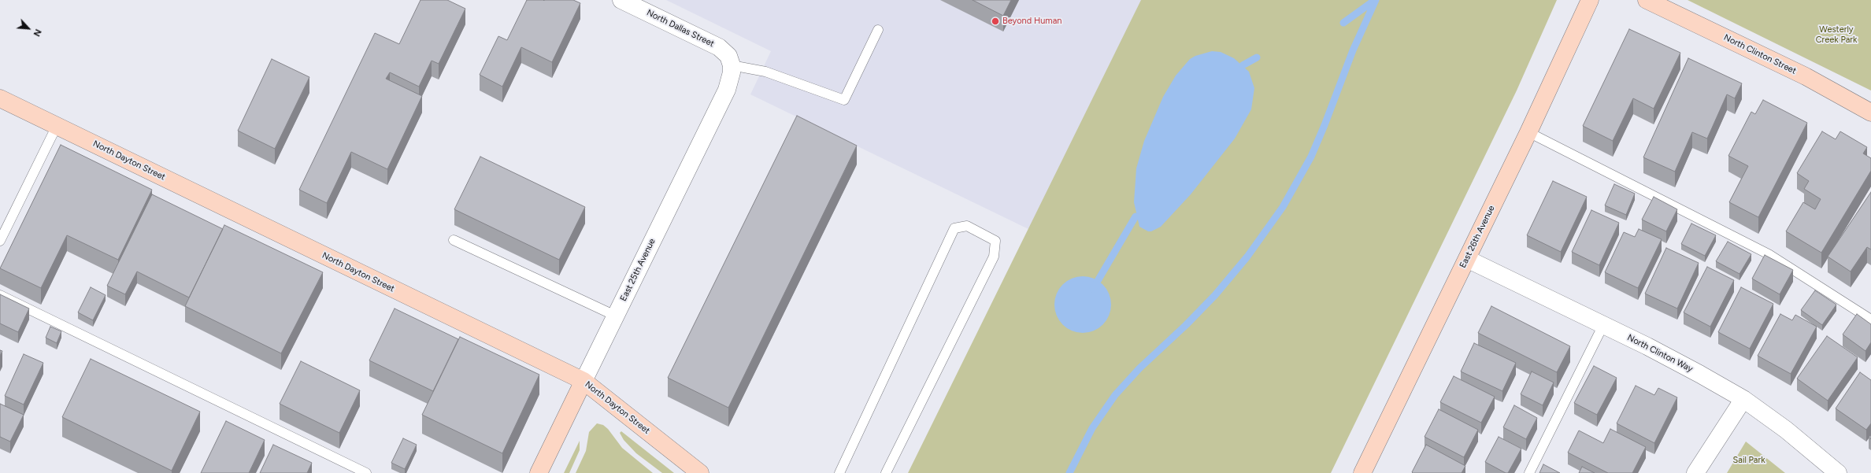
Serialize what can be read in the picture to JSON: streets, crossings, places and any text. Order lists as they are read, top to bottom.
{
  "streets": {
    "street": [
      "North Dallas Street",
      "North Clinton Street",
      "North Dayton Street",
      "East 26th Avenue",
      "East 25th Avenue",
      "North Clinton Way"
    ]
  },
  "crossings": [
    ["North Dallas Street", "East 25th Avenue"],
    ["North Dayton Street", "East 25th Avenue"],
    ["East 26th Avenue", "North Clinton Way"]
  ],
  "parks": ["Westerly Creek Park", "Sail Park"],
  "places": ["Beyond Human"],
  "north": "bottom right"
}
